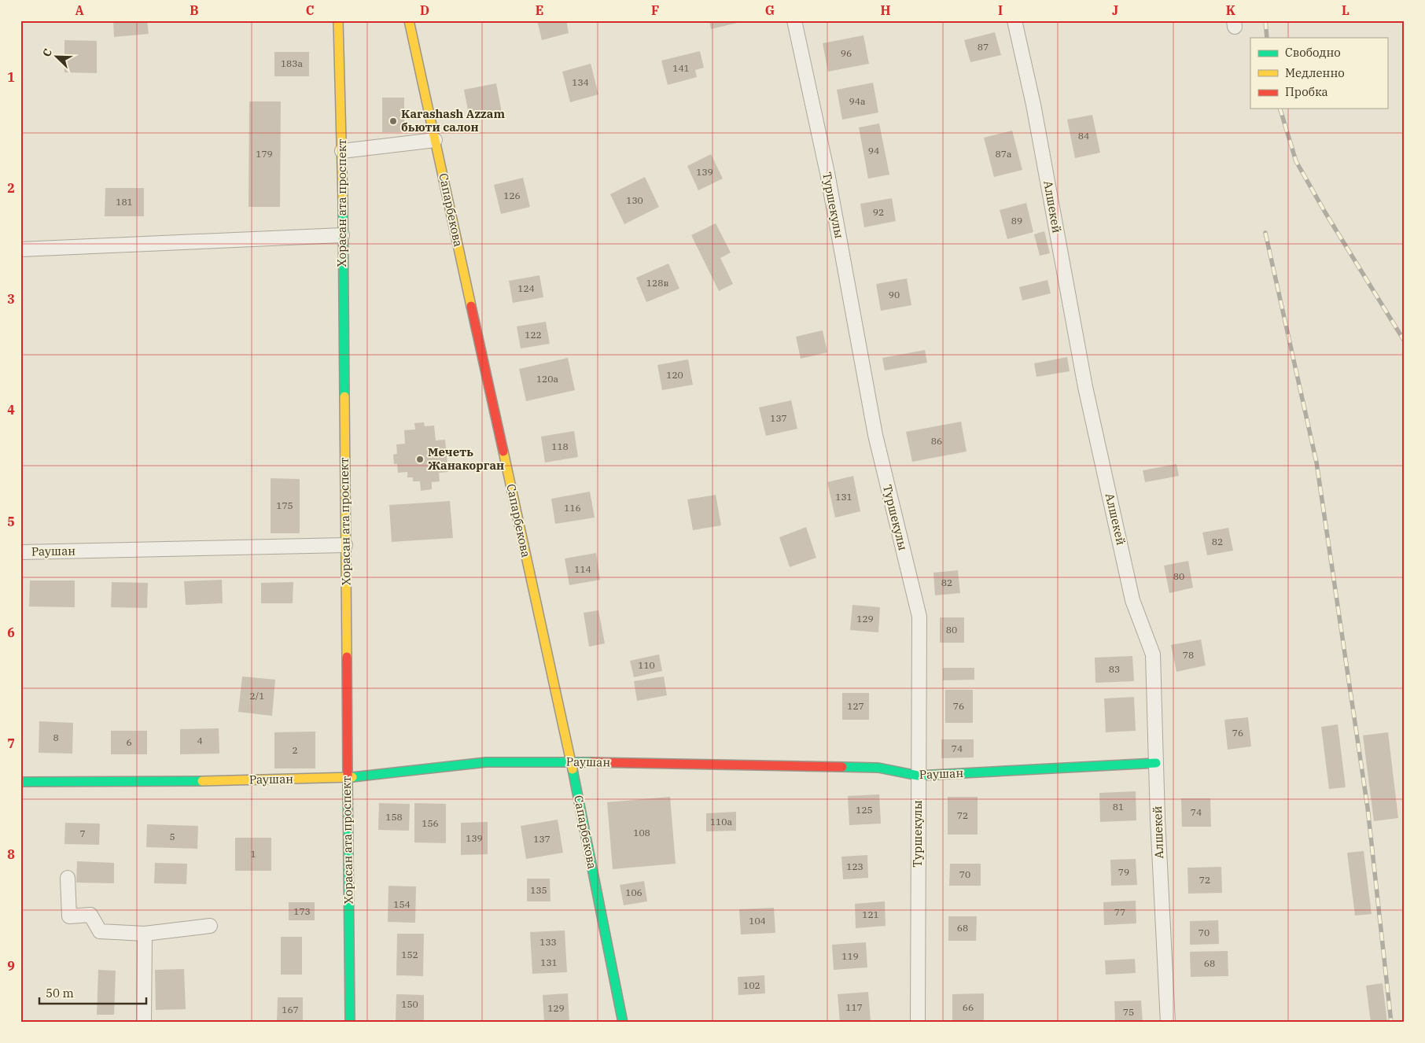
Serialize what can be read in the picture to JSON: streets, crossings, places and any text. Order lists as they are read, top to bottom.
{
  "streets": {
    "street": [
      "Хорасан ата проспект",
      "Туршекулы",
      "Алшекей",
      "Сапарбекова",
      "Раушан"
    ]
  },
  "crossings": [
    ["Хорасан ата проспект", "Раушан"],
    ["Туршекулы", "Раушан"],
    ["Алшекей", "Раушан"],
    ["Сапарбекова", "Раушан"]
  ],
  "places": ["Karashash Azzam бьюти салон", "Мечеть Жанакорган"],
  "house_numbers": [
    "87",
    "96",
    "183а",
    "141",
    "134",
    "94а",
    "84",
    "94",
    "179",
    "87а",
    "139",
    "126",
    "130",
    "181",
    "92",
    "89",
    "128в",
    "124",
    "90",
    "122",
    "120",
    "120а",
    "137",
    "86",
    "118",
    "131",
    "175",
    "116",
    "82",
    "114",
    "80",
    "82",
    "129",
    "80",
    "78",
    "110",
    "83",
    "2/1",
    "127",
    "76",
    "76",
    "8",
    "4",
    "6",
    "74",
    "2",
    "81",
    "125",
    "74",
    "72",
    "158",
    "110а",
    "156",
    "108",
    "7",
    "5",
    "139",
    "137",
    "1",
    "123",
    "79",
    "70",
    "72",
    "135",
    "106",
    "154",
    "173",
    "77",
    "121",
    "104",
    "68",
    "70",
    "133",
    "152",
    "119",
    "131",
    "68",
    "102",
    "150",
    "117",
    "66",
    "129",
    "167",
    "75"
  ],
  "legend": ["Свободно", "Медленно", "Пробка"],
  "scale_bar": "50 m",
  "north": "top left",
  "grid": {
    "columns": [
      "A",
      "B",
      "C",
      "D",
      "E",
      "F",
      "G",
      "H",
      "I",
      "J",
      "K",
      "L"
    ],
    "rows": [
      "1",
      "2",
      "3",
      "4",
      "5",
      "6",
      "7",
      "8",
      "9"
    ]
  }
}
